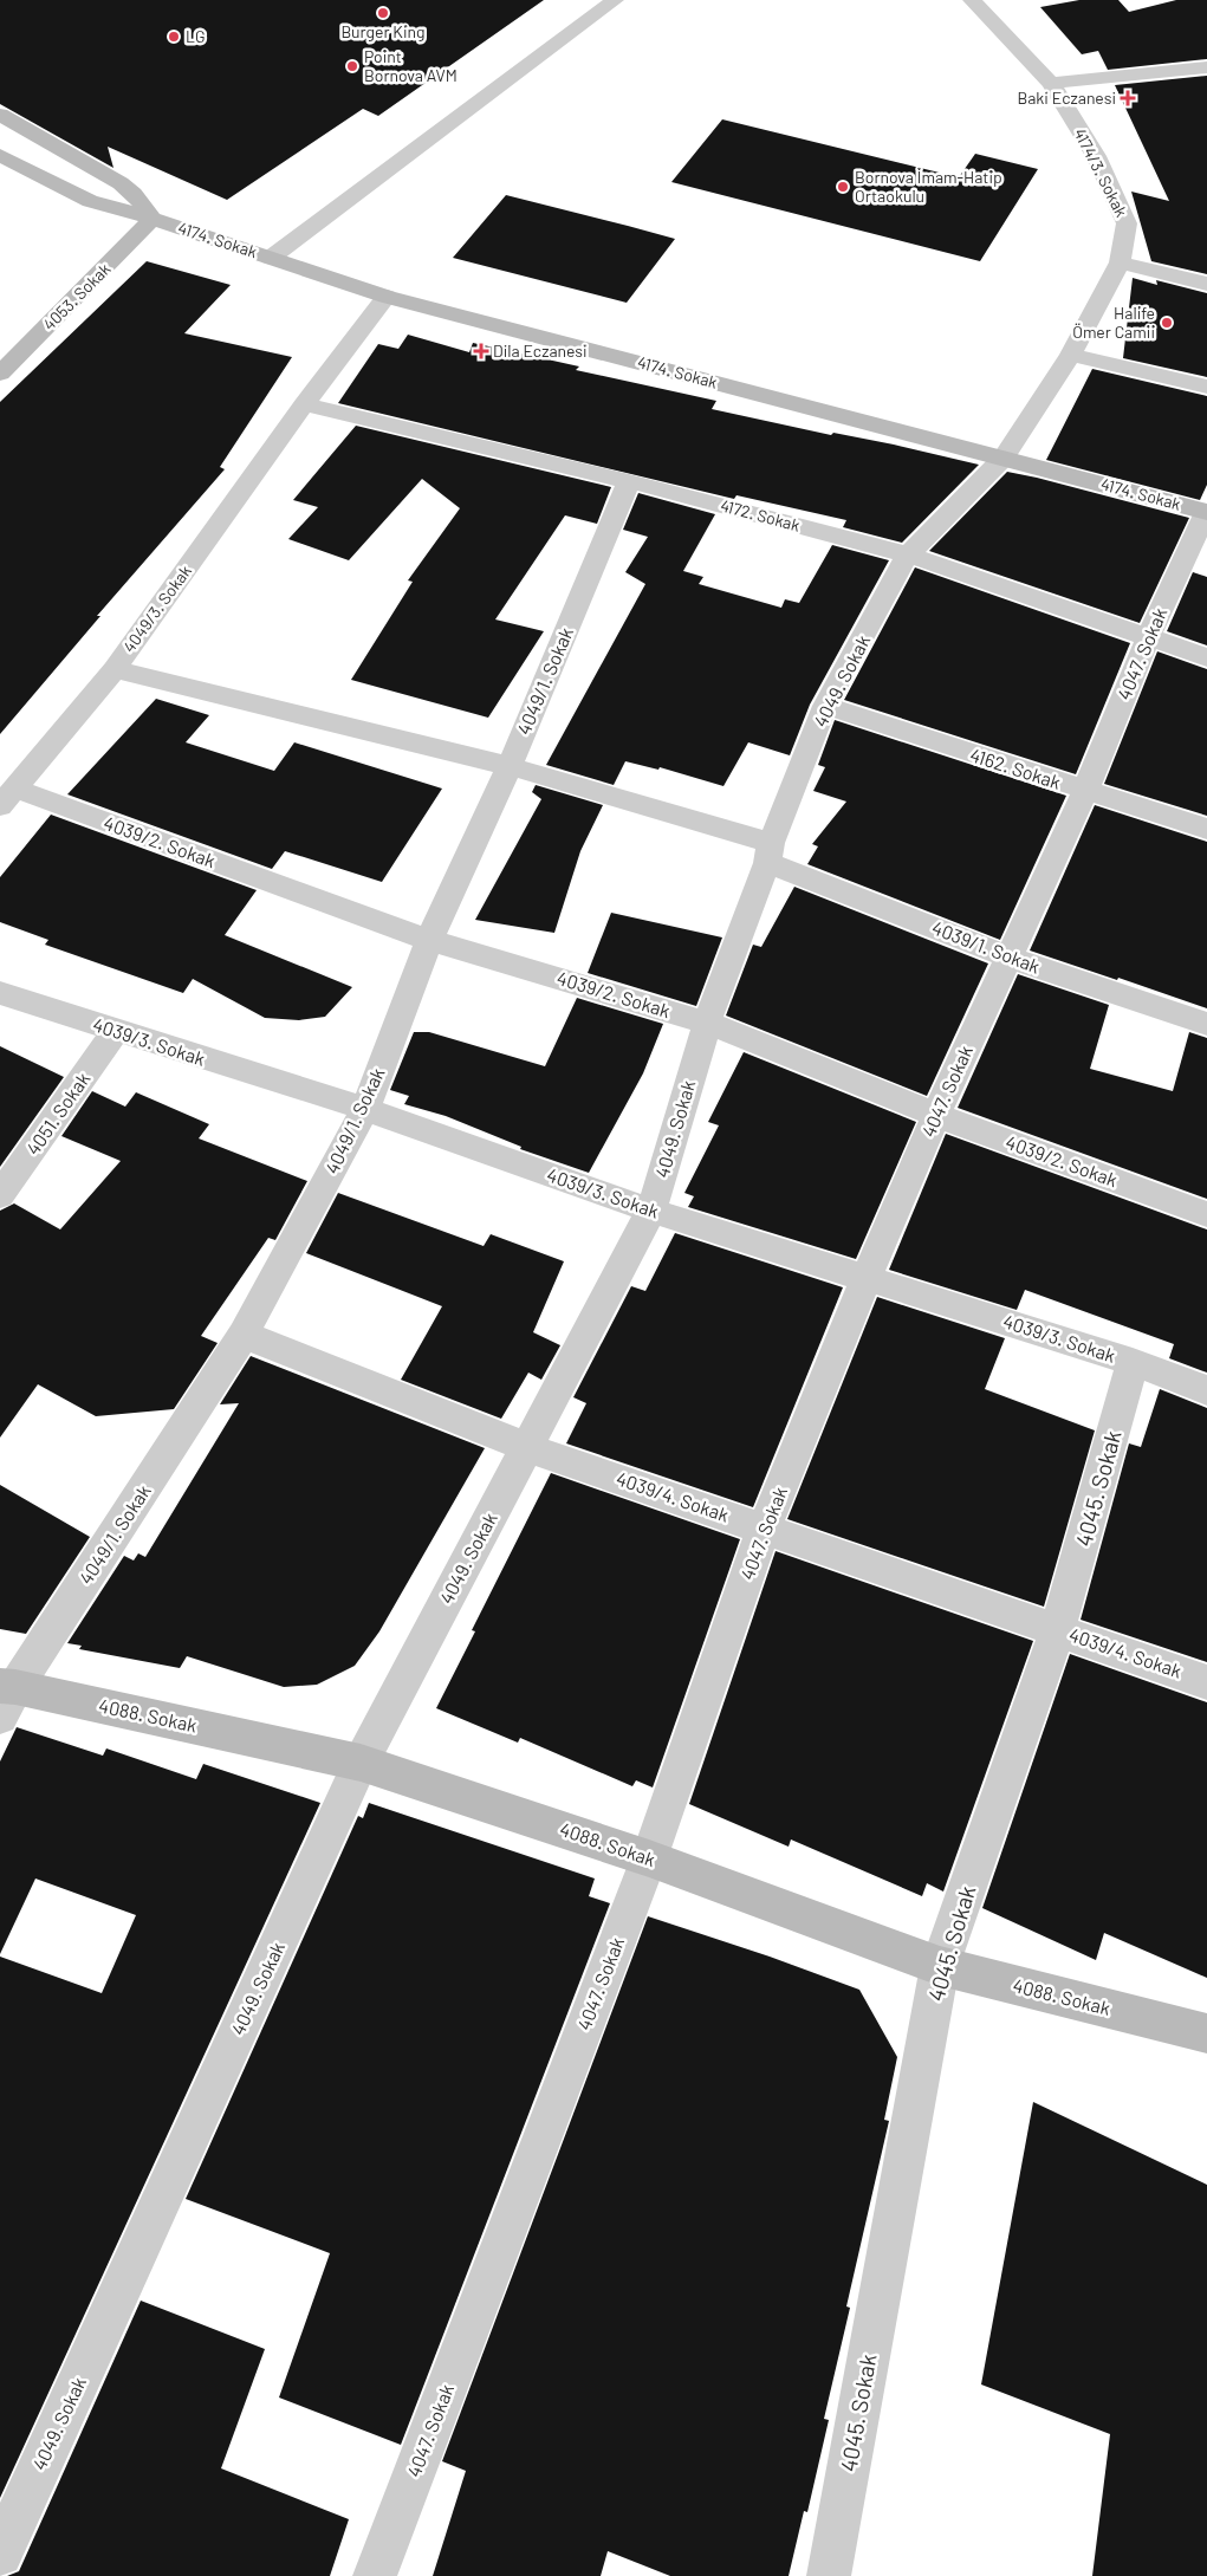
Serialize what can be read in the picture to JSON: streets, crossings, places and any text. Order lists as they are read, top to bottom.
{
  "streets": {
    "main road": ["4174. Sokak", "4053. Sokak", "4088. Sokak"],
    "street": [
      "4174/3. Sokak",
      "4172. Sokak",
      "4049/3. Sokak",
      "4047. Sokak",
      "4049/1. Sokak",
      "4049. Sokak",
      "4162. Sokak",
      "4039/2. Sokak",
      "4039/1. Sokak",
      "4039/3. Sokak",
      "4051. Sokak",
      "4045. Sokak",
      "4039/4. Sokak"
    ]
  },
  "crossings": [
    ["4174/3. Sokak", "4174. Sokak"],
    ["4174/3. Sokak", "4049. Sokak"],
    ["4174. Sokak", "4053. Sokak"],
    ["4174. Sokak", "4049/3. Sokak"],
    ["4174. Sokak", "4047. Sokak"],
    ["4174. Sokak", "4049. Sokak"],
    ["4172. Sokak", "4049/3. Sokak"],
    ["4172. Sokak", "4047. Sokak"],
    ["4172. Sokak", "4049/1. Sokak"],
    ["4172. Sokak", "4049. Sokak"],
    ["4049/3. Sokak", "4039/2. Sokak"],
    ["4049/3. Sokak", "4039/1. Sokak"],
    ["4047. Sokak", "4162. Sokak"],
    ["4047. Sokak", "4039/2. Sokak"],
    ["4047. Sokak", "4039/1. Sokak"],
    ["4047. Sokak", "4039/3. Sokak"],
    ["4047. Sokak", "4039/4. Sokak"],
    ["4047. Sokak", "4088. Sokak"],
    ["4049/1. Sokak", "4039/2. Sokak"],
    ["4049/1. Sokak", "4039/1. Sokak"],
    ["4049/1. Sokak", "4039/3. Sokak"],
    ["4049/1. Sokak", "4039/4. Sokak"],
    ["4049/1. Sokak", "4088. Sokak"],
    ["4049. Sokak", "4162. Sokak"],
    ["4049. Sokak", "4039/2. Sokak"],
    ["4049. Sokak", "4039/1. Sokak"],
    ["4049. Sokak", "4039/3. Sokak"],
    ["4049. Sokak", "4039/4. Sokak"],
    ["4049. Sokak", "4088. Sokak"],
    ["4039/3. Sokak", "4051. Sokak"],
    ["4039/3. Sokak", "4045. Sokak"],
    ["4045. Sokak", "4039/4. Sokak"],
    ["4045. Sokak", "4088. Sokak"]
  ],
  "places": {
    "other": [
      "Burger King",
      "LG",
      "Point Bornova AVM",
      "Bornova İmam-Hatip Ortaokulu",
      "Halife Ömer Camii"
    ],
    "health": ["Baki Eczanesi", "Dila Eczanesi"]
  }
}
